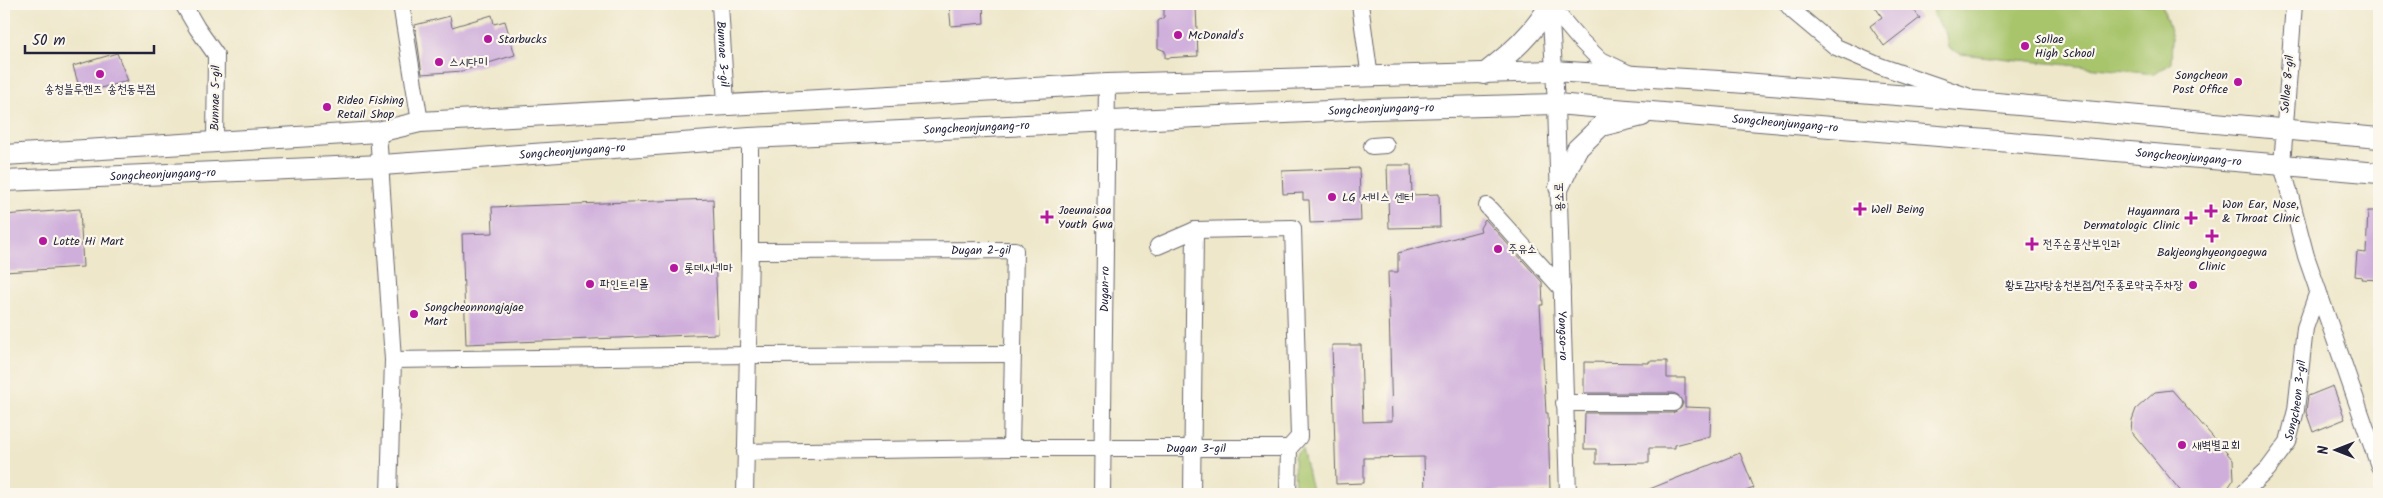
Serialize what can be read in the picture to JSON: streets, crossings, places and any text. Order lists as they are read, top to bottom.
{
  "streets": {
    "street": [
      "Bunnae 3-gil",
      "Sollae 8-gil",
      "Bunnae 5-gil",
      "Songcheonjungang-ro",
      "용소로",
      "Dugan 2-gil",
      "Dugan-ro",
      "Yongso-ro",
      "Songcheon 3-gil",
      "Dugan 3-gil"
    ]
  },
  "crossings": [
    ["Sollae 8-gil", "Songcheonjungang-ro"],
    ["Songcheonjungang-ro", "용소로"],
    ["Songcheonjungang-ro", "Dugan-ro"],
    ["용소로", "Yongso-ro"],
    ["Dugan 2-gil", "Dugan 3-gil"],
    ["Dugan-ro", "Dugan 3-gil"]
  ],
  "places": {
    "other": [
      "McDonald's",
      "Starbucks",
      "Sollae High School",
      "스시다미",
      "송청블루핸즈 송천동부점",
      "Songcheon Post Office",
      "Rideo Fishing Retail Shop",
      "LG 서비스 센터",
      "Lotte Hi Mart",
      "주유소",
      "롯데시네마",
      "파인트리몰",
      "황토감자탕송천본점/전주종로약국주차장",
      "Songcheonnongjajae Mart",
      "새벽별교회"
    ],
    "health": [
      "Well Being",
      "Won Ear, Nose, & Throat Clinic",
      "Joeunaisoa Youth Gwa",
      "Hayannara Dermatologic Clinic",
      "Bakjeonghyeongoegwa Clinic",
      "전주순풍산부인과"
    ]
  },
  "scale_bar": "50 m",
  "north": "left"
}
